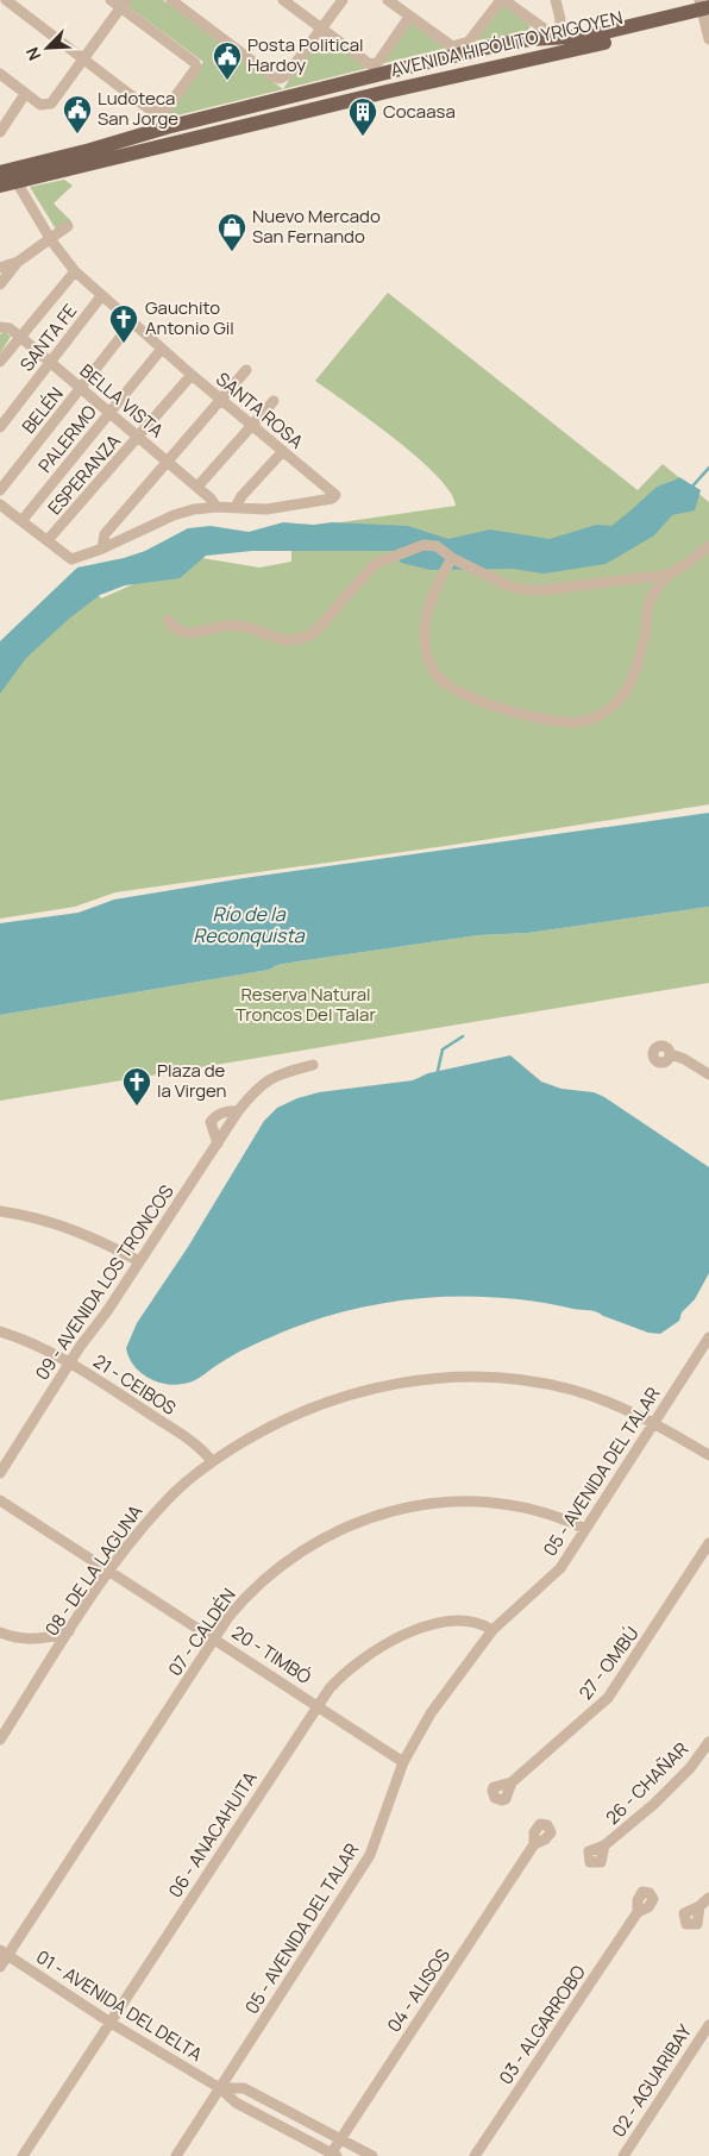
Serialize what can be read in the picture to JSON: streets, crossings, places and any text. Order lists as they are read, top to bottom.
{
  "streets": {
    "main road": ["AVENIDA HIPÓLITO YRIGOYEN"],
    "street": [
      "SANTA FE",
      "BELLA VISTA",
      "BELÉN",
      "SANTA ROSA",
      "PALERMO",
      "ESPERANZA",
      "09 - AVENIDA LOS TRONCOS",
      "21 - CEIBOS",
      "05 - AVENIDA DEL TALAR",
      "08 - DE LA LAGUNA",
      "07 - CALDÉN",
      "20 - TIMBÓ",
      "27 - OMBÚ",
      "26 - CHAÑAR",
      "06 - ANACAHUITA",
      "04 - ALISOS",
      "01 - AVENIDA DEL DELTA",
      "03 - ALGARROBO",
      "02 - AGUARIBAY"
    ]
  },
  "crossings": [
    ["AVENIDA HIPÓLITO YRIGOYEN", "SANTA ROSA"],
    ["SANTA FE", "BELLA VISTA"],
    ["SANTA FE", "SANTA ROSA"],
    ["BELLA VISTA", "BELÉN"],
    ["BELLA VISTA", "SANTA ROSA"],
    ["BELLA VISTA", "PALERMO"],
    ["BELLA VISTA", "ESPERANZA"],
    ["BELÉN", "SANTA ROSA"],
    ["SANTA ROSA", "PALERMO"],
    ["SANTA ROSA", "ESPERANZA"],
    ["09 - AVENIDA LOS TRONCOS", "21 - CEIBOS"],
    ["21 - CEIBOS", "08 - DE LA LAGUNA"],
    ["05 - AVENIDA DEL TALAR", "08 - DE LA LAGUNA"],
    ["05 - AVENIDA DEL TALAR", "07 - CALDÉN"],
    ["05 - AVENIDA DEL TALAR", "20 - TIMBÓ"],
    ["05 - AVENIDA DEL TALAR", "06 - ANACAHUITA"],
    ["05 - AVENIDA DEL TALAR", "01 - AVENIDA DEL DELTA"],
    ["08 - DE LA LAGUNA", "20 - TIMBÓ"],
    ["07 - CALDÉN", "20 - TIMBÓ"],
    ["07 - CALDÉN", "01 - AVENIDA DEL DELTA"],
    ["20 - TIMBÓ", "06 - ANACAHUITA"],
    ["06 - ANACAHUITA", "01 - AVENIDA DEL DELTA"],
    ["04 - ALISOS", "01 - AVENIDA DEL DELTA"]
  ],
  "water": ["Río de la Reconquista"],
  "parks": ["Reserva Natural Troncos Del Talar"],
  "places": {
    "public building": ["Posta Political Hardoy", "Ludoteca San Jorge"],
    "building": ["Cocaasa"],
    "shop": ["Nuevo Mercado San Fernando"],
    "church": ["Gauchito Antonio Gil", "Plaza de la Virgen"]
  },
  "north": "bottom left"
}
